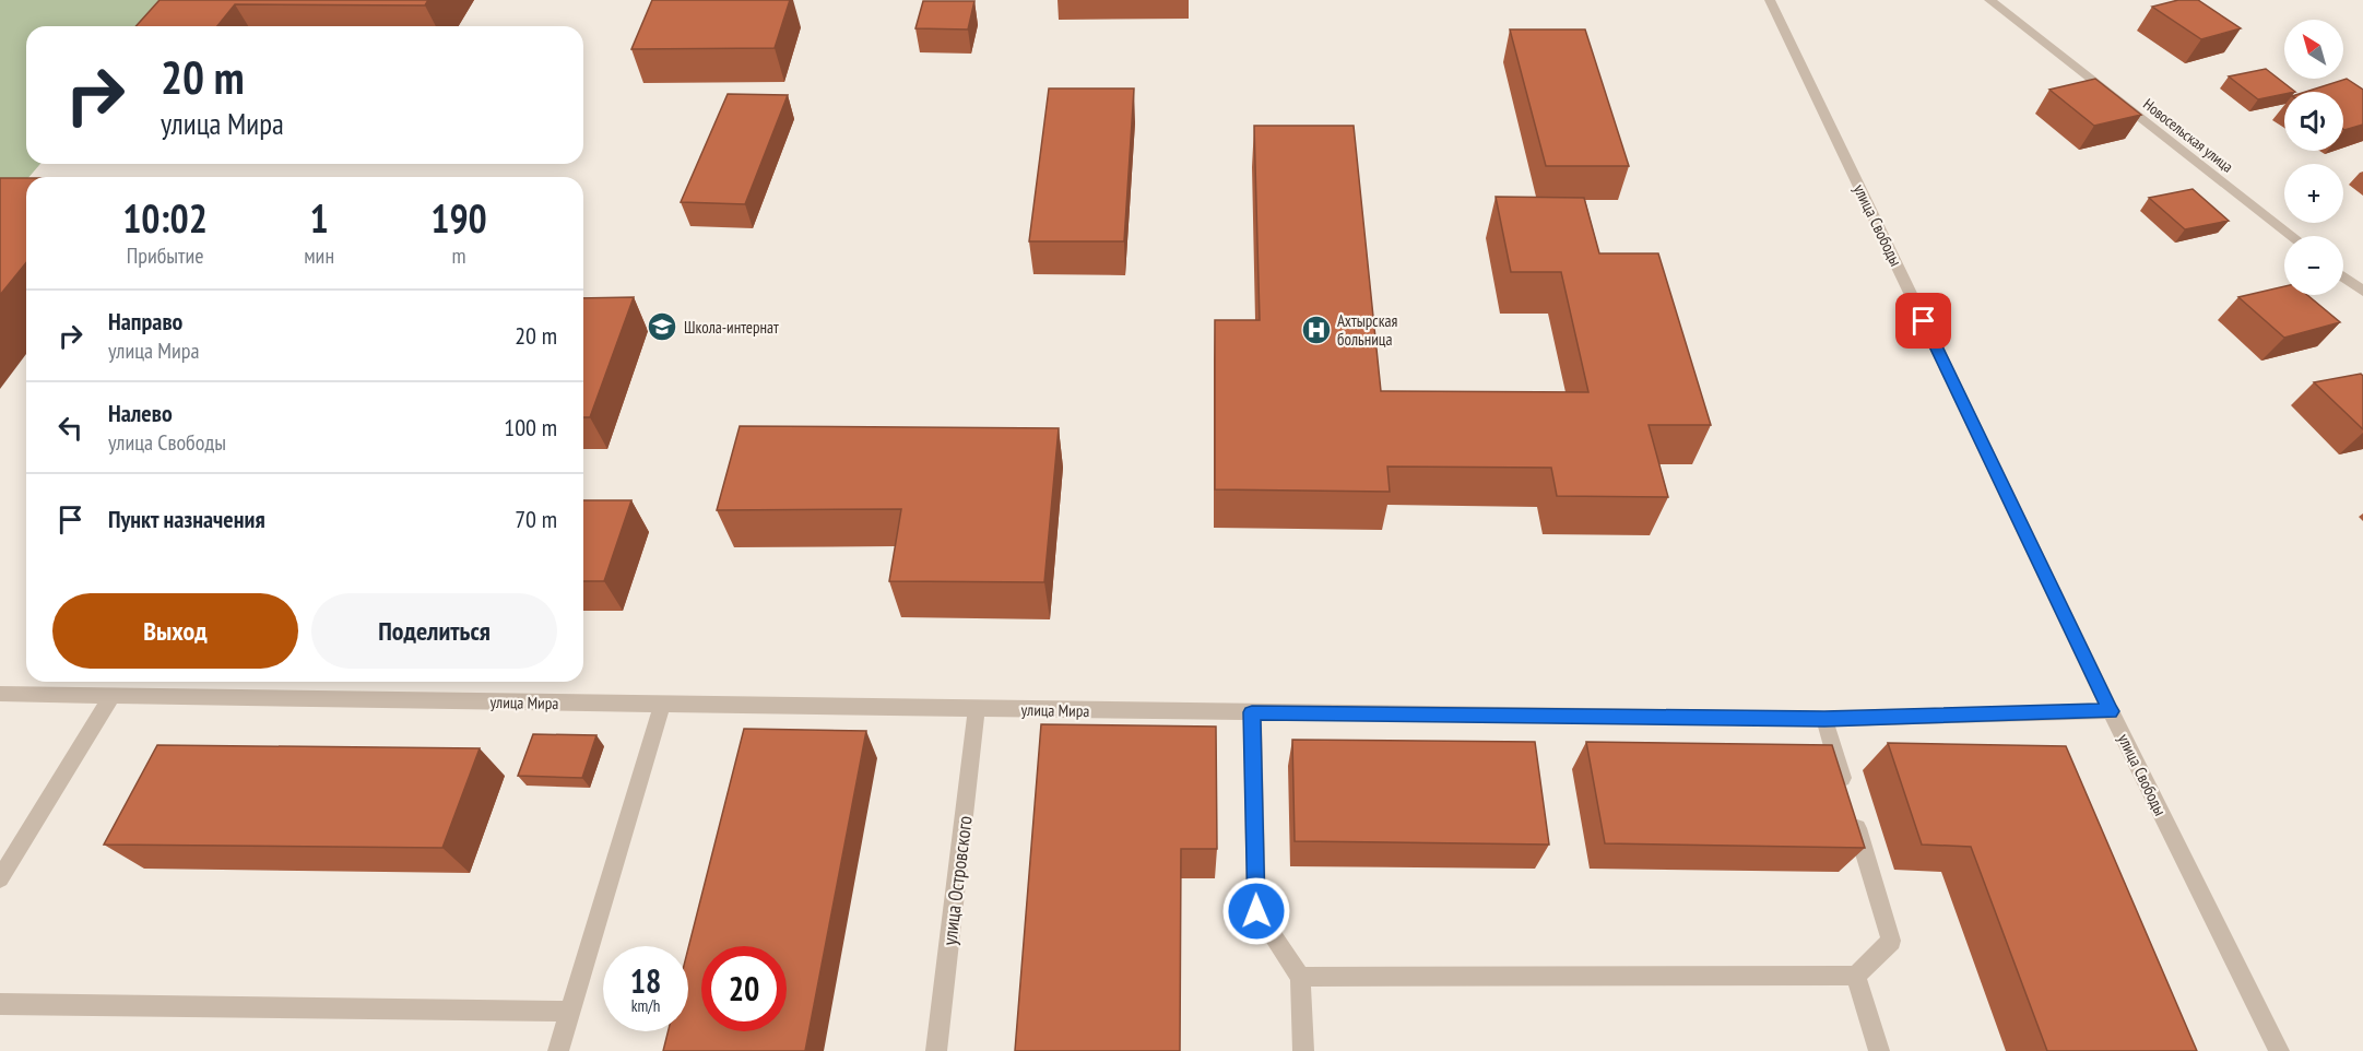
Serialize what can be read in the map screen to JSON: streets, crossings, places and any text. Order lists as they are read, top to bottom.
{
  "streets": {
    "street": [
      "Новосельская улица",
      "улица Свободы",
      "улица Мира",
      "улица Островского"
    ]
  },
  "crossings": [
    ["улица Свободы", "улица Мира"],
    ["улица Мира", "улица Островского"]
  ],
  "places": {
    "school or university": ["Школа-интернат"],
    "hospital": ["Ахтырская больница"]
  },
  "north": "top left",
  "page": {
    "map_buttons": ["+", "−"],
    "turn": ["20 m", "улица Мира"],
    "eta": [
      "10:02",
      "Прибытие",
      "1",
      "мин",
      "190",
      "m"
    ],
    "list": [
      {
        "name": "Направо",
        "note": "улица Мира",
        "value": "20 m"
      },
      {
        "name": "Налево",
        "note": "улица Свободы",
        "value": "100 m"
      },
      {
        "name": "Пункт назначения",
        "value": "70 m"
      }
    ],
    "buttons": ["Выход", "Поделиться"],
    "speed": "18 km/h",
    "limit": "20"
  }
}
